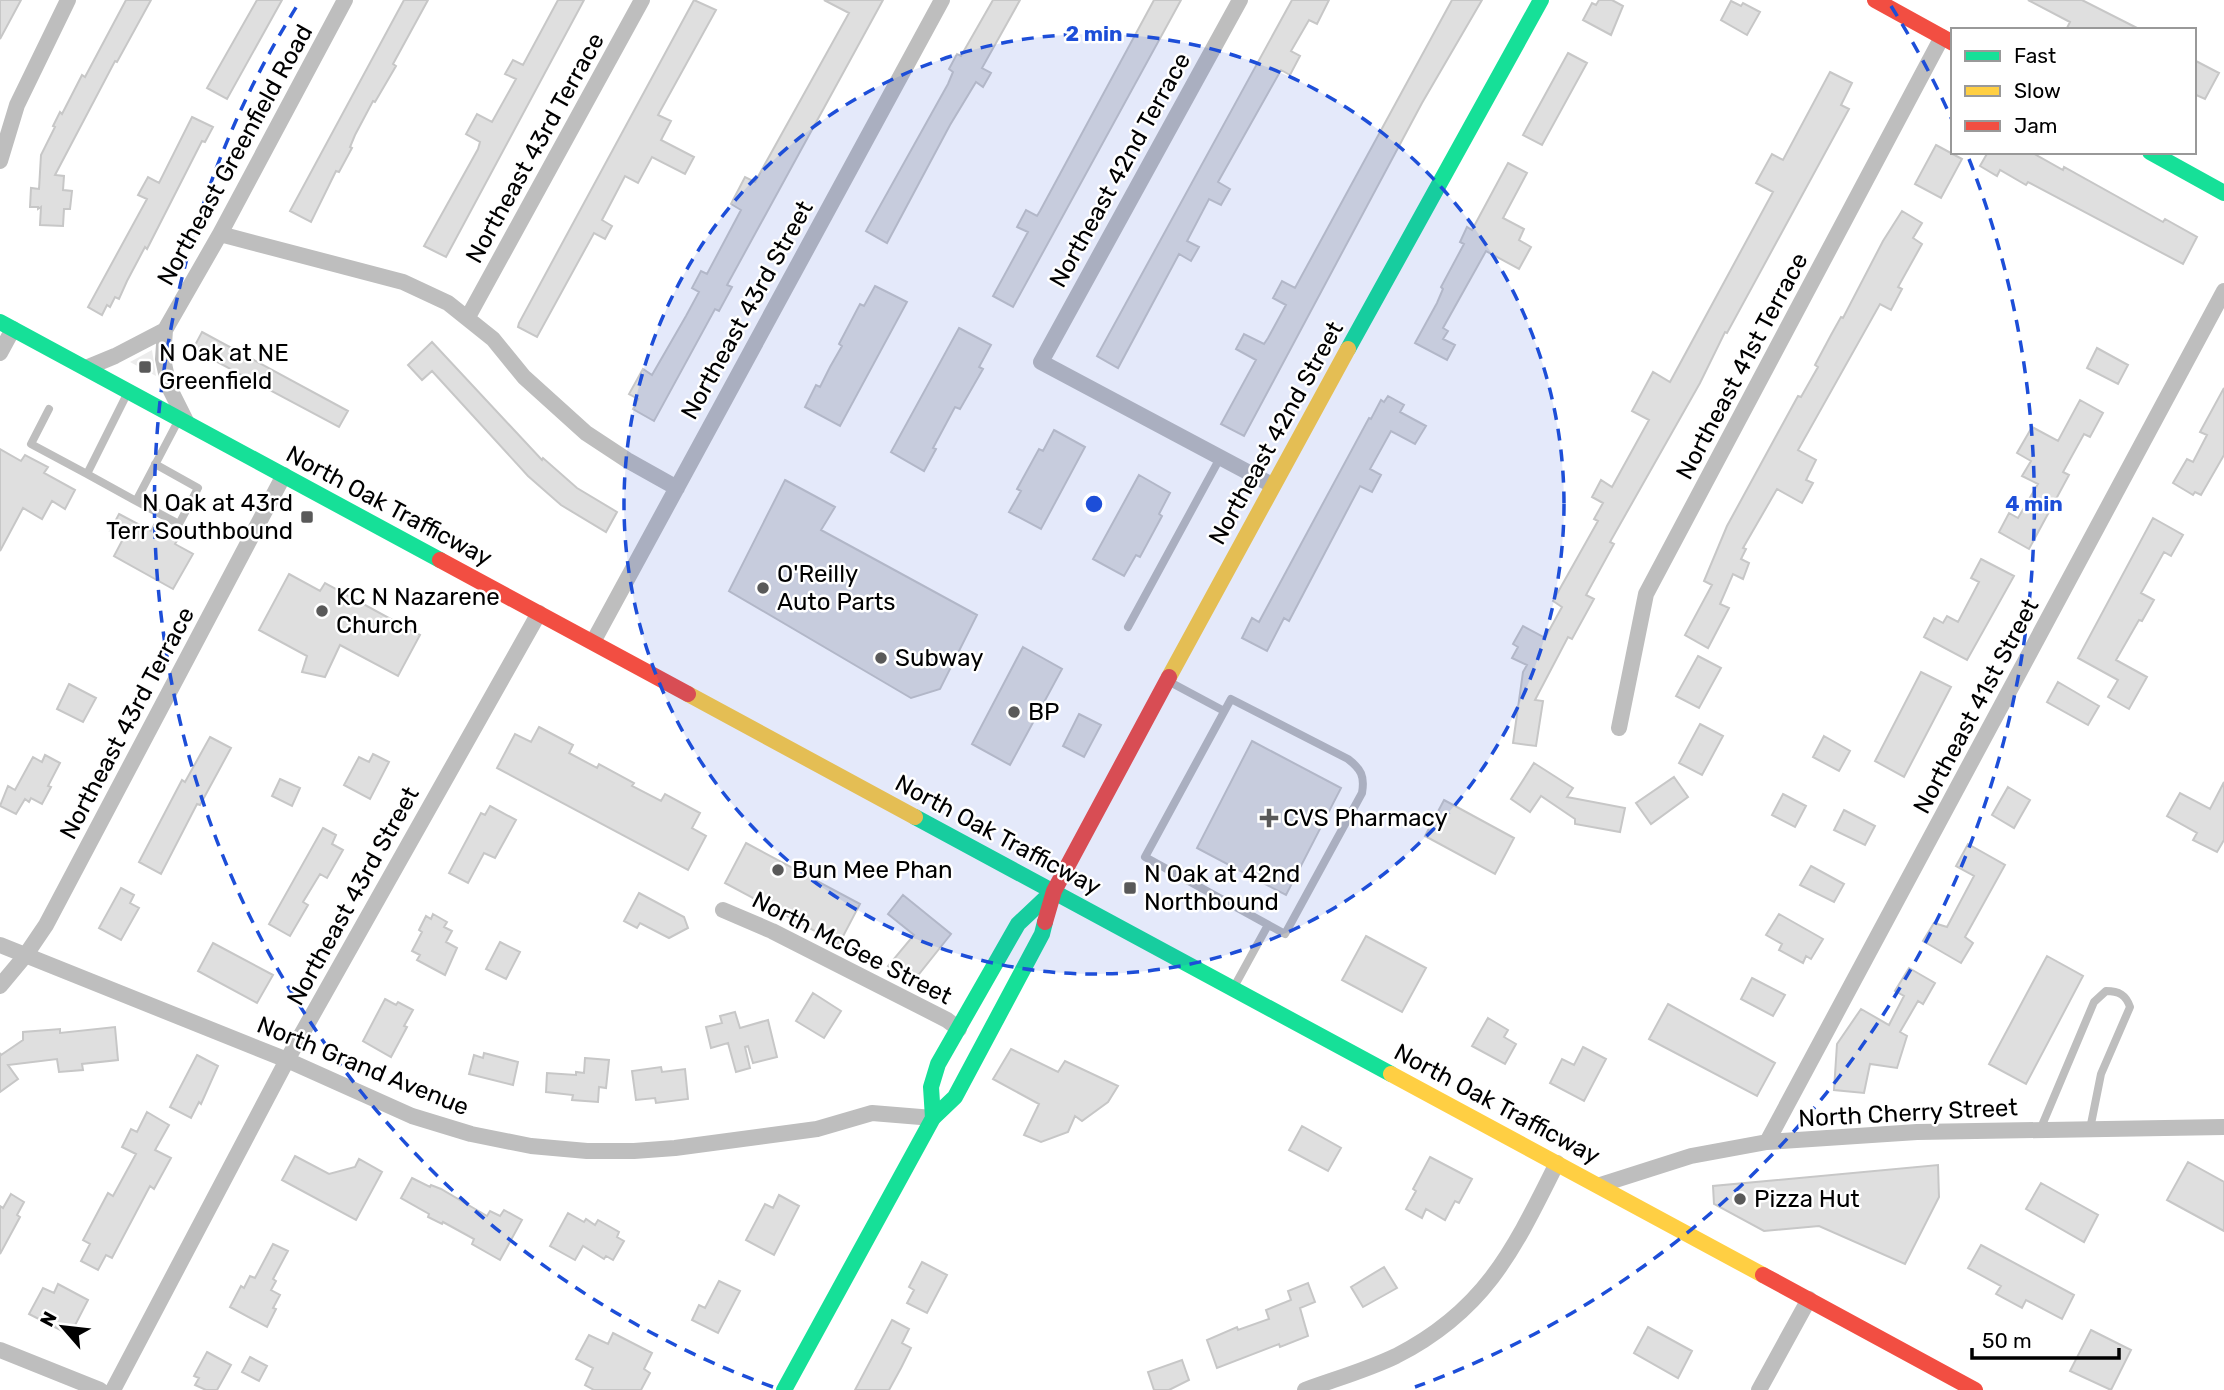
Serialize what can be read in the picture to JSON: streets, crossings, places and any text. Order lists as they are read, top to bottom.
{
  "streets": {
    "main road": ["Northeast 42nd Street", "North Oak Trafficway"],
    "street": [
      "Northeast 43rd Terrace",
      "Northeast Greenfield Road",
      "Northeast 42nd Terrace",
      "Northeast 43rd Street",
      "Northeast 41st Terrace",
      "Northeast 41st Street",
      "North McGee Street",
      "North Grand Avenue",
      "North Cherry Street"
    ]
  },
  "crossings": [
    ["Northeast 43rd Terrace", "North Oak Trafficway"],
    ["Northeast 43rd Terrace", "North Grand Avenue"],
    ["Northeast Greenfield Road", "North Oak Trafficway"],
    ["Northeast 43rd Street", "North Oak Trafficway"],
    ["Northeast 43rd Street", "North Grand Avenue"],
    ["Northeast 42nd Street", "North Oak Trafficway"],
    ["North Oak Trafficway", "North Cherry Street"],
    ["Northeast 41st Street", "North Cherry Street"]
  ],
  "places": {
    "transit": ["N Oak at NE Greenfield", "N Oak at 43rd Terr Southbound", "N Oak at 42nd Northbound"],
    "other": [
      "O'Reilly Auto Parts",
      "KC N Nazarene Church",
      "Subway",
      "BP",
      "Bun Mee Phan",
      "Pizza Hut"
    ],
    "health": ["CVS Pharmacy"]
  },
  "legend": ["Fast", "Slow", "Jam"],
  "scale_bar": "50 m",
  "north": "top left",
  "rings": ["2 min", "4 min"]
}
